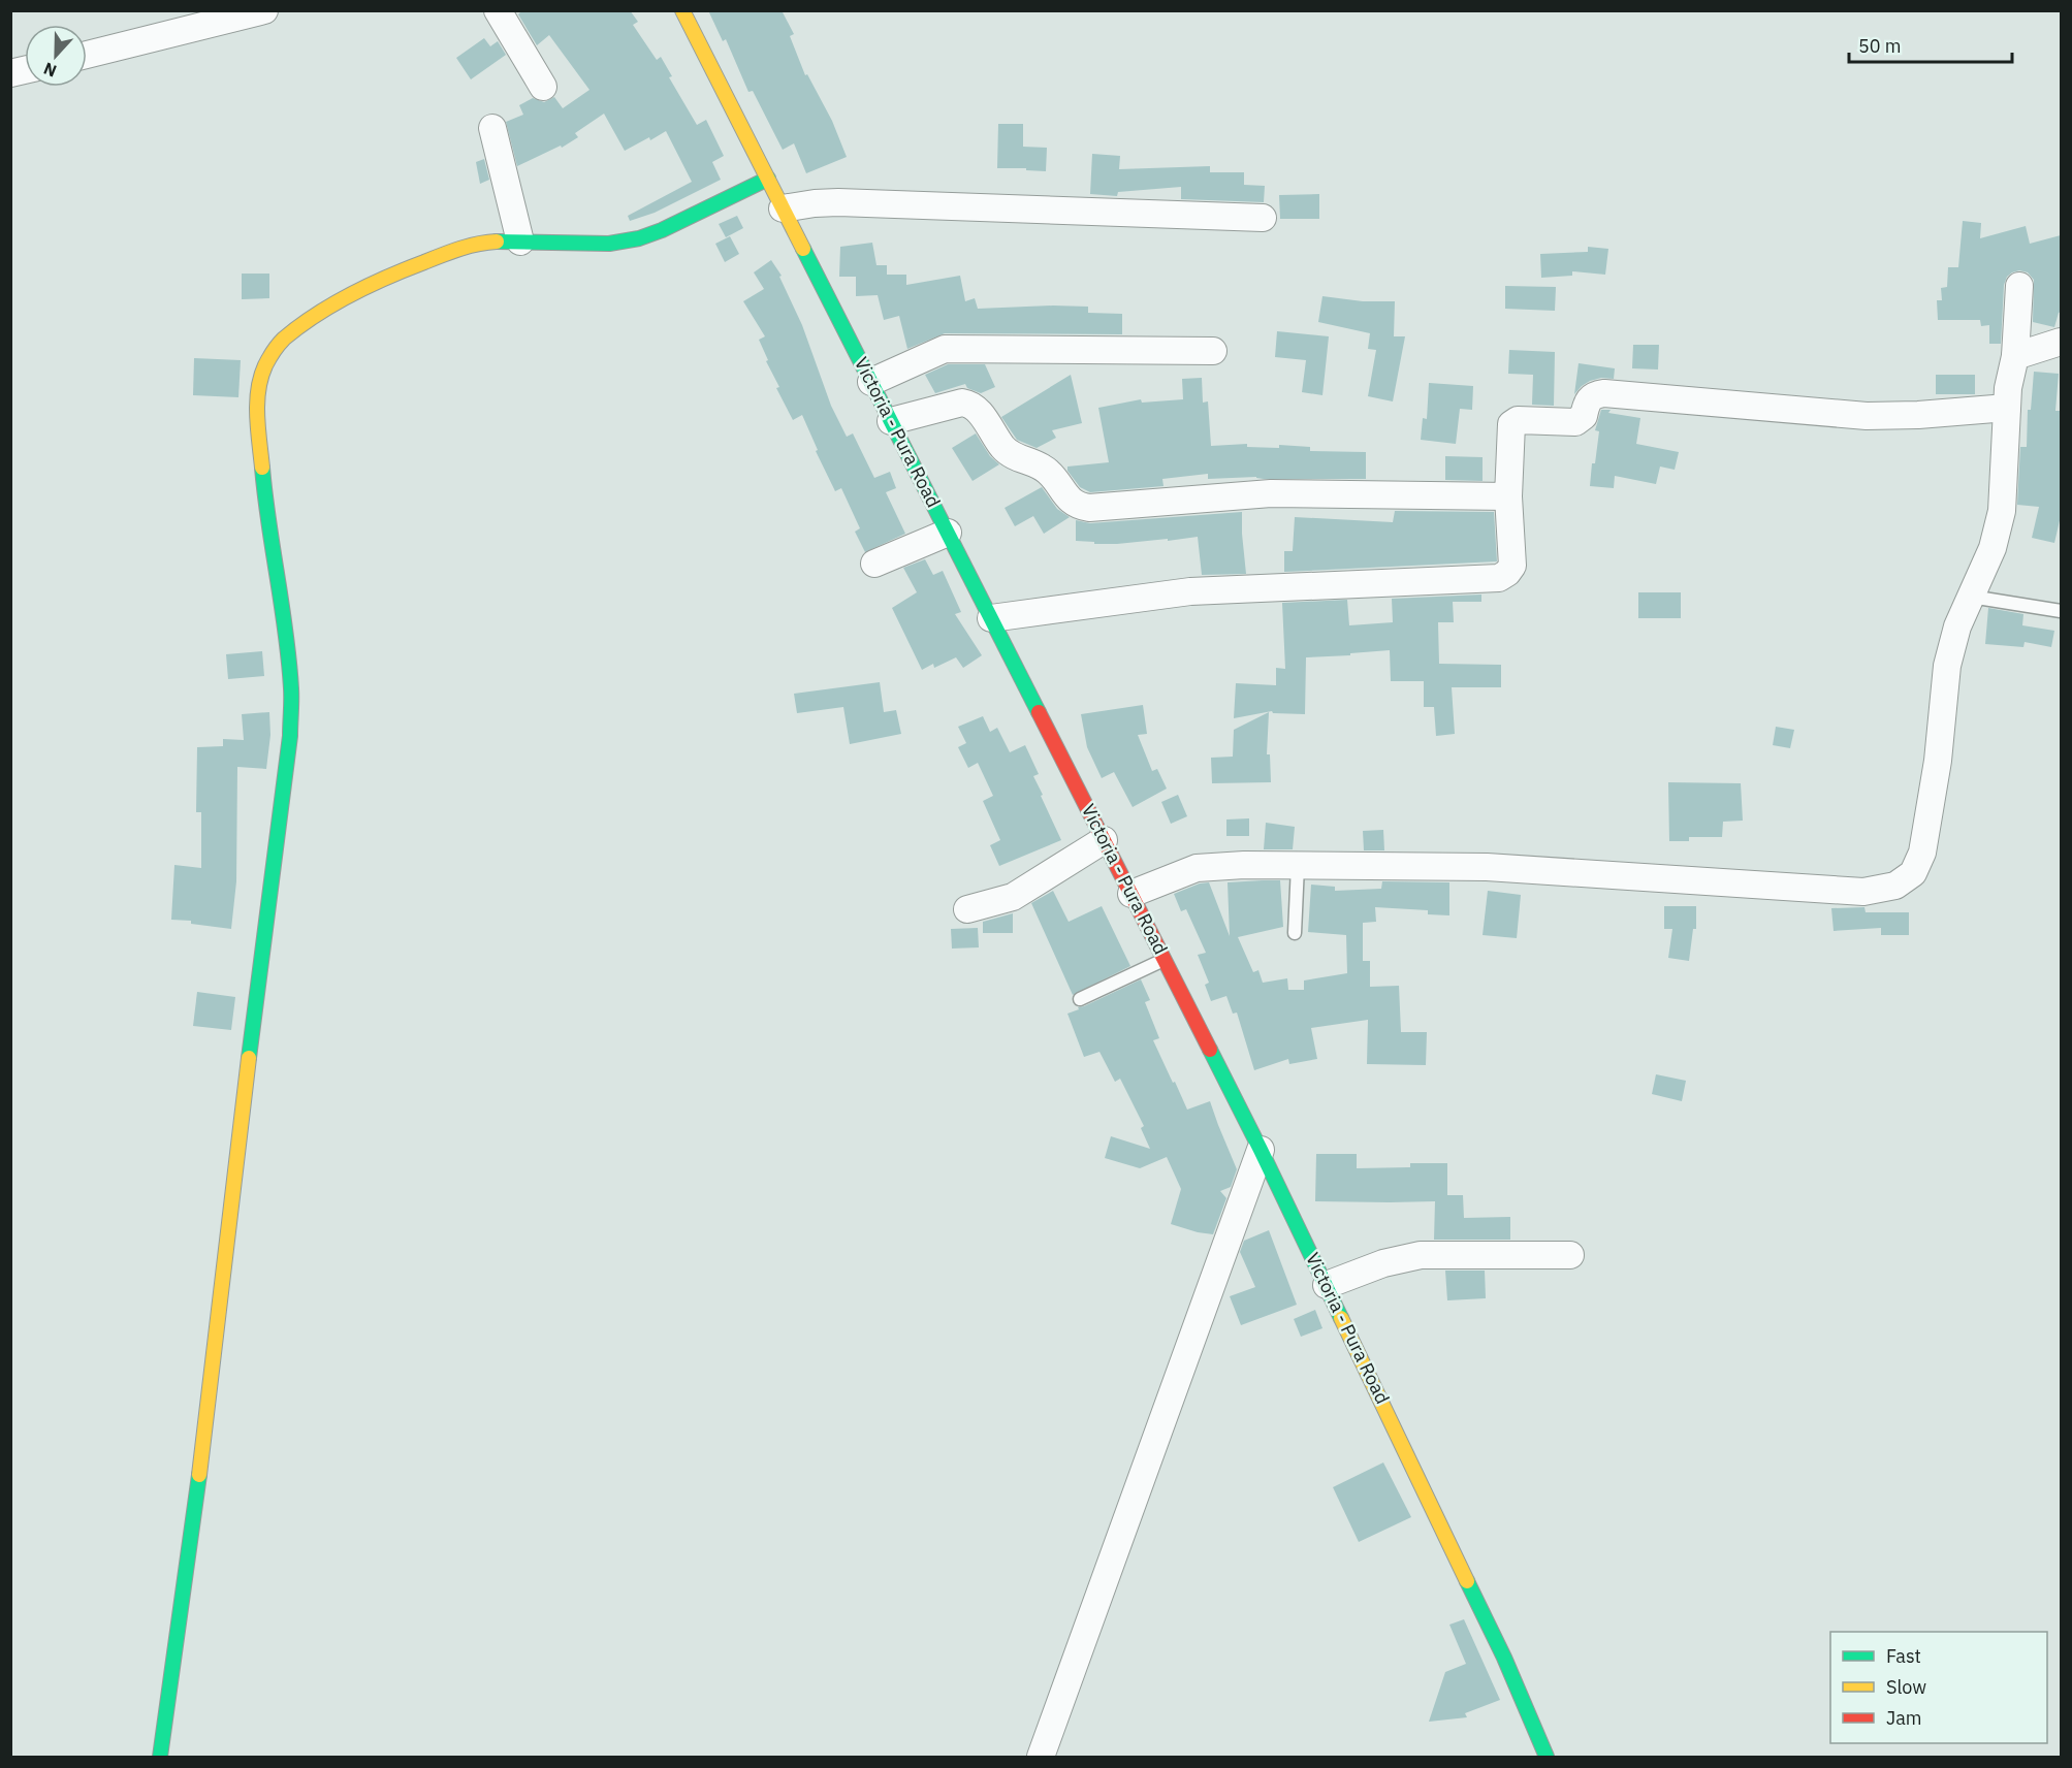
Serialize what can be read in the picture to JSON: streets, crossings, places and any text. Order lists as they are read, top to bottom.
{
  "streets": {
    "main road": ["Victoria - Pura Road"]
  },
  "legend": ["Fast", "Slow", "Jam"],
  "scale_bar": "50 m",
  "north": "bottom"
}
